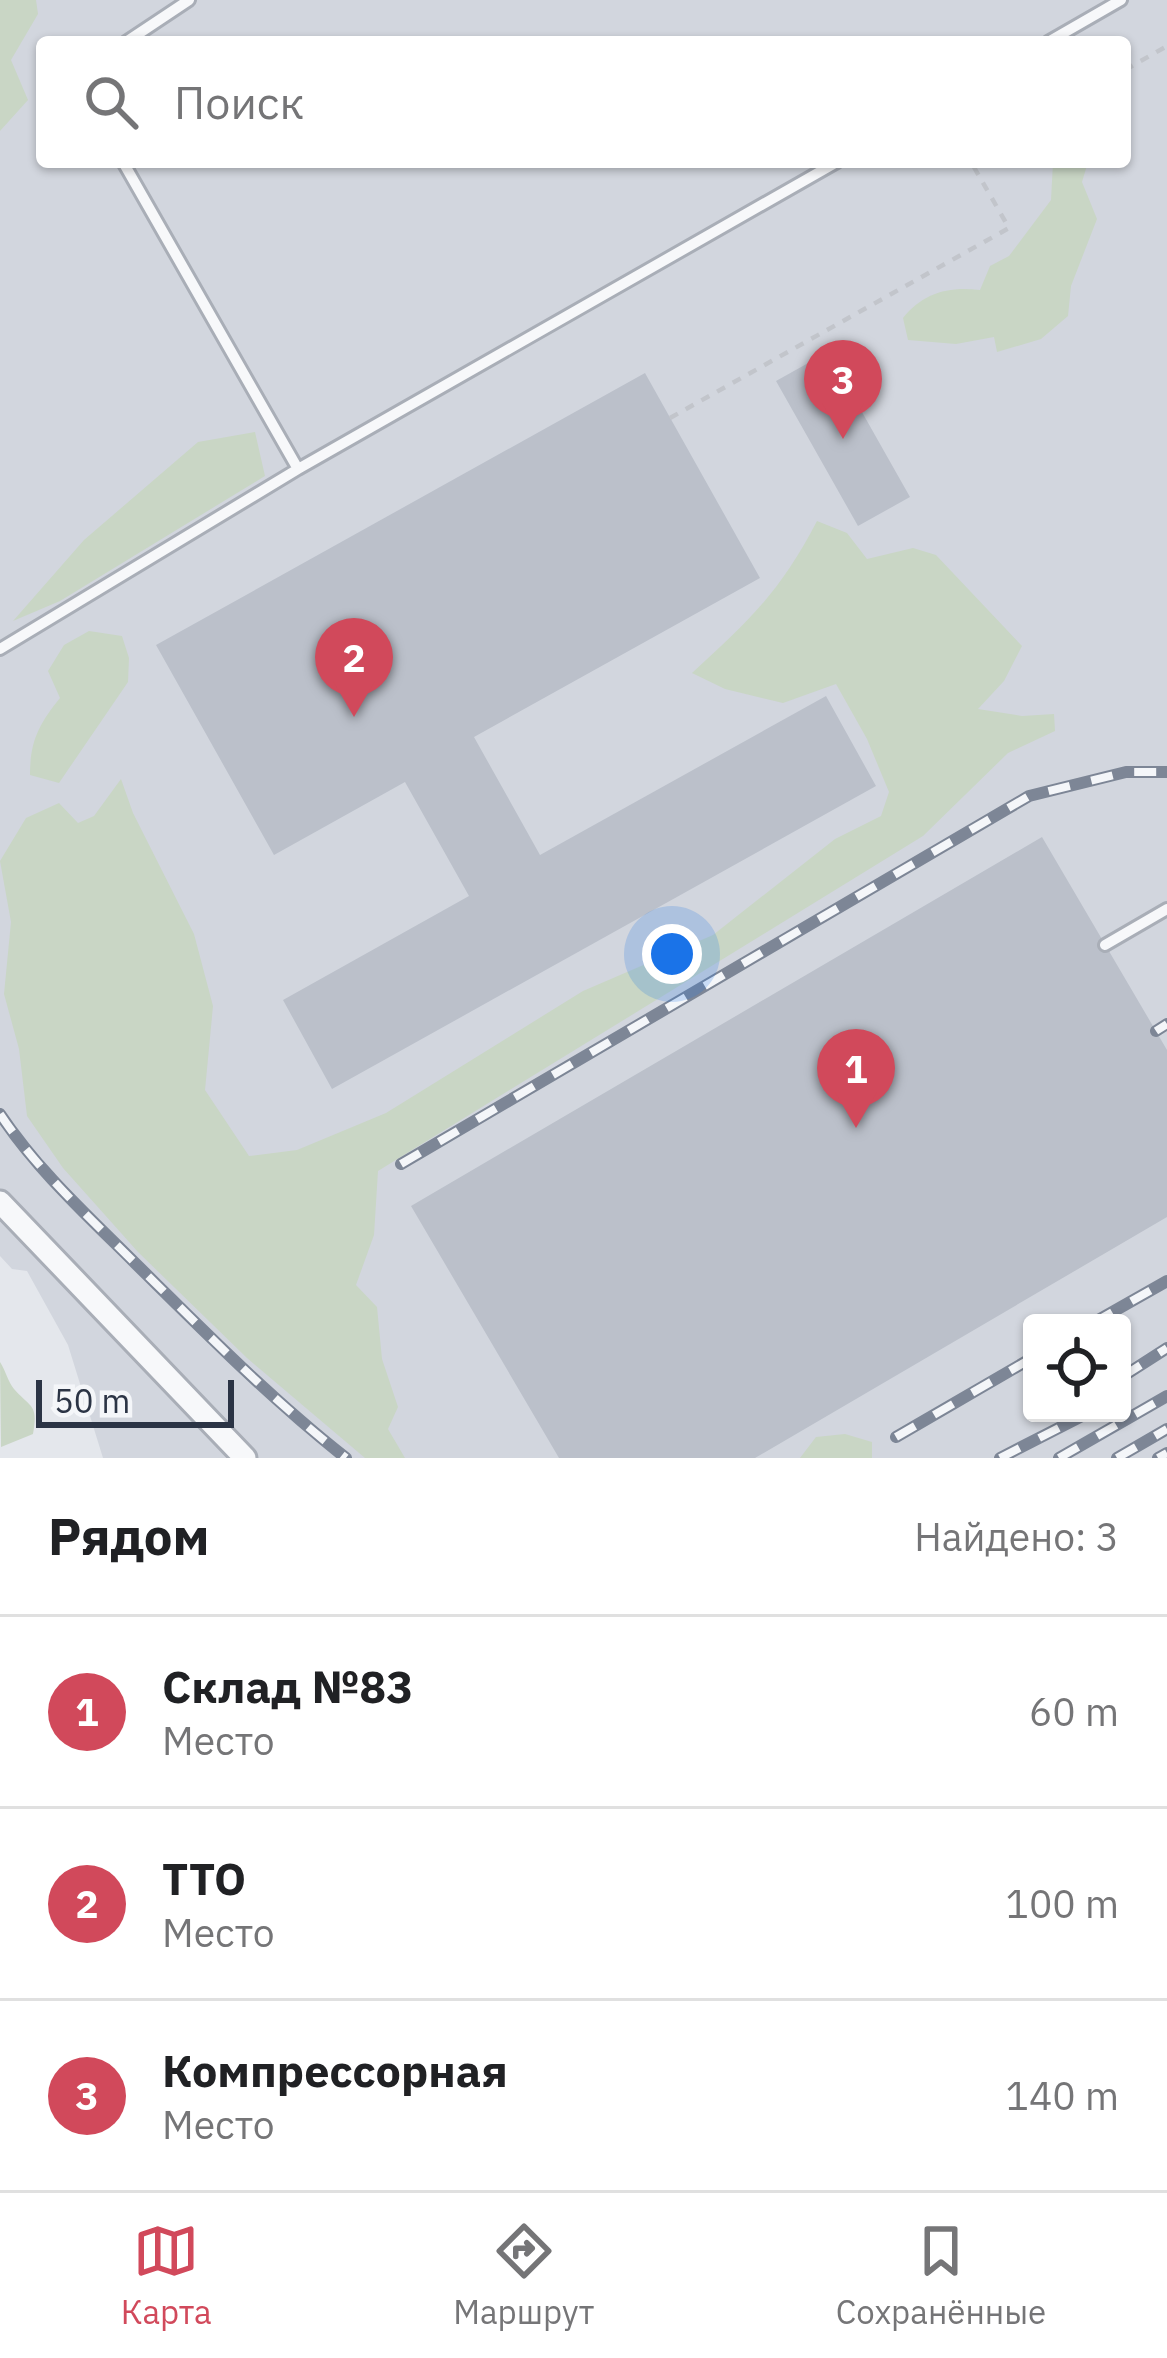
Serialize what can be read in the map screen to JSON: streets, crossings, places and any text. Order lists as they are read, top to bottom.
{
  "scale_bar": "50 m",
  "page": {
    "search": "Поиск",
    "pins": ["3", "2", "1"],
    "scale": "50 m",
    "heading": ["Рядом", "Найдено: 3"],
    "list": [
      {
        "mark": "1",
        "name": "Склад №83",
        "note": "Место",
        "value": "60 m"
      },
      {
        "mark": "2",
        "name": "ТТО",
        "note": "Место",
        "value": "100 m"
      },
      {
        "mark": "3",
        "name": "Компрессорная",
        "note": "Место",
        "value": "140 m"
      }
    ],
    "nav": ["Карта", "Маршрут", "Сохранённые"]
  }
}
